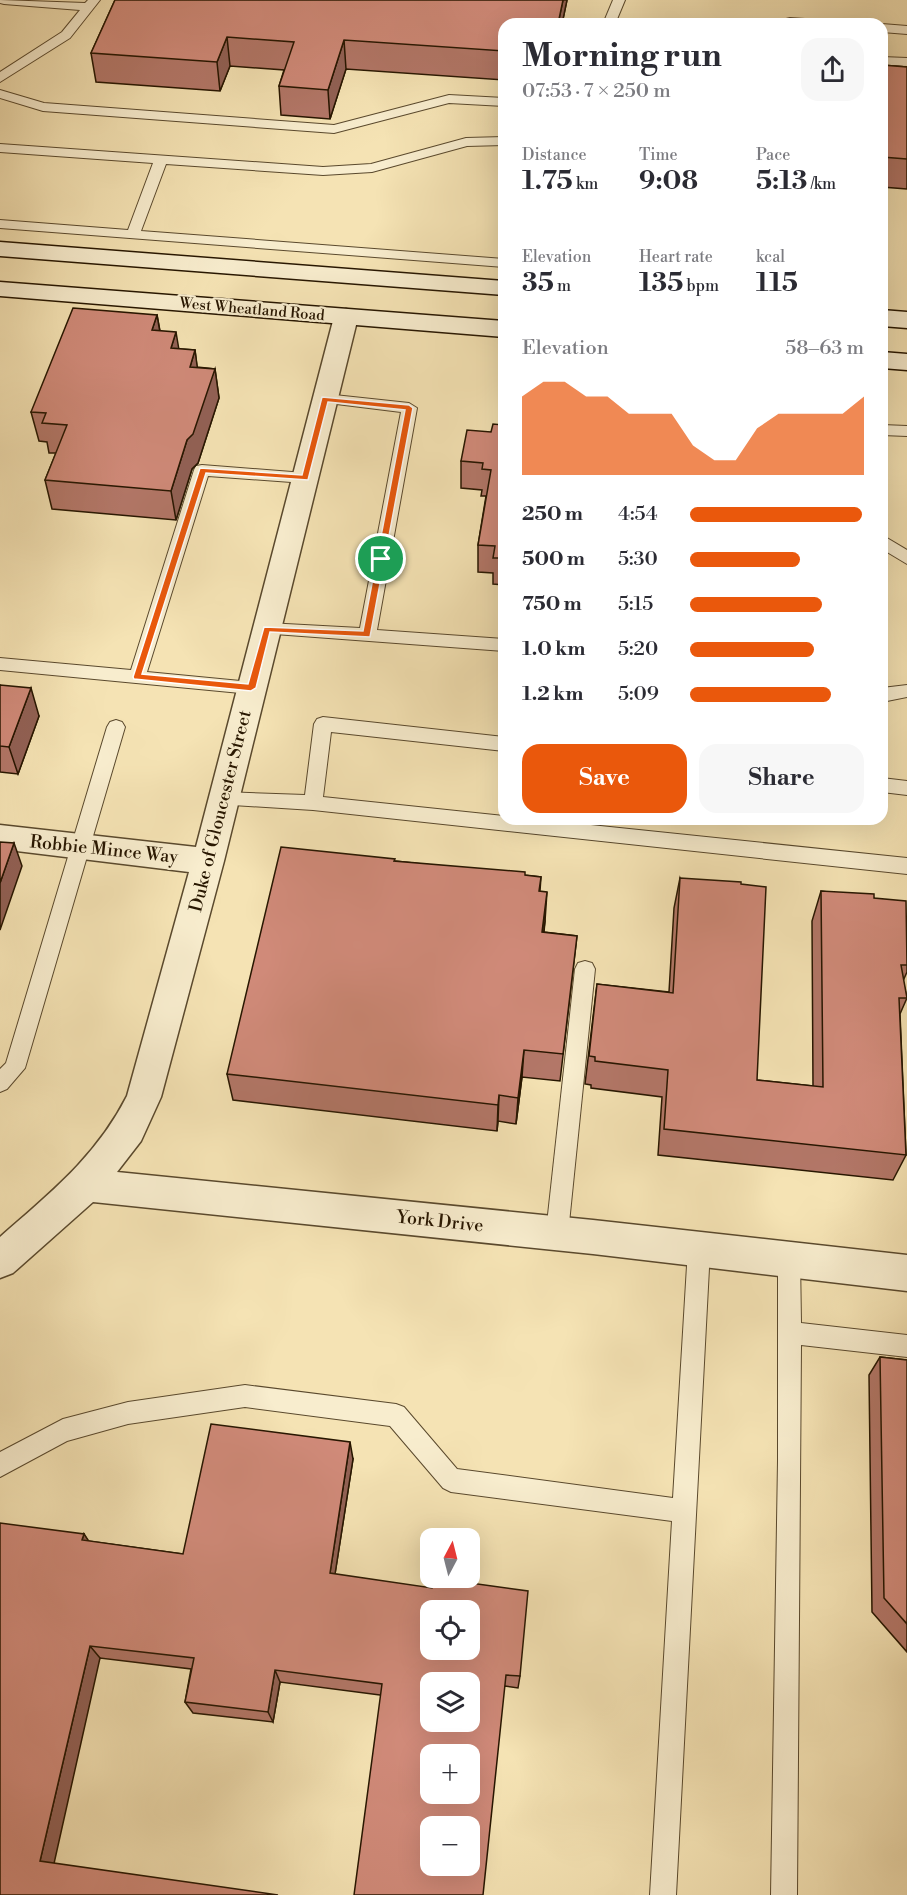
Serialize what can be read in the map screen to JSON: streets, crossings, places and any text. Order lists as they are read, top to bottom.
{
  "streets": {
    "street": [
      "West Wheatland Road",
      "Duke of Gloucester Street",
      "Robbie Mince Way",
      "York Drive"
    ]
  },
  "crossings": [
    ["West Wheatland Road", "Duke of Gloucester Street"],
    ["Duke of Gloucester Street", "Robbie Mince Way"],
    ["Duke of Gloucester Street", "York Drive"]
  ],
  "north": "top",
  "page": {
    "heading": ["Morning run", "07:53 · 7 × 250 m"],
    "stats": [
      ["Distance", "1.75 km"],
      ["Time", "9:08"],
      ["Pace", "5:13 /km"],
      ["Elevation", "35 m"],
      ["Heart rate", "135 bpm"],
      ["kcal", "115"]
    ],
    "chart": ["Elevation", "58–63 m"],
    "list": [
      {
        "name": "250 m",
        "note": "4:54"
      },
      {
        "name": "500 m",
        "note": "5:30"
      },
      {
        "name": "750 m",
        "note": "5:15"
      },
      {
        "name": "1.0 km",
        "note": "5:20"
      },
      {
        "name": "1.2 km",
        "note": "5:09"
      }
    ],
    "buttons": ["Save", "Share"],
    "map_buttons": ["+", "−"]
  }
}
